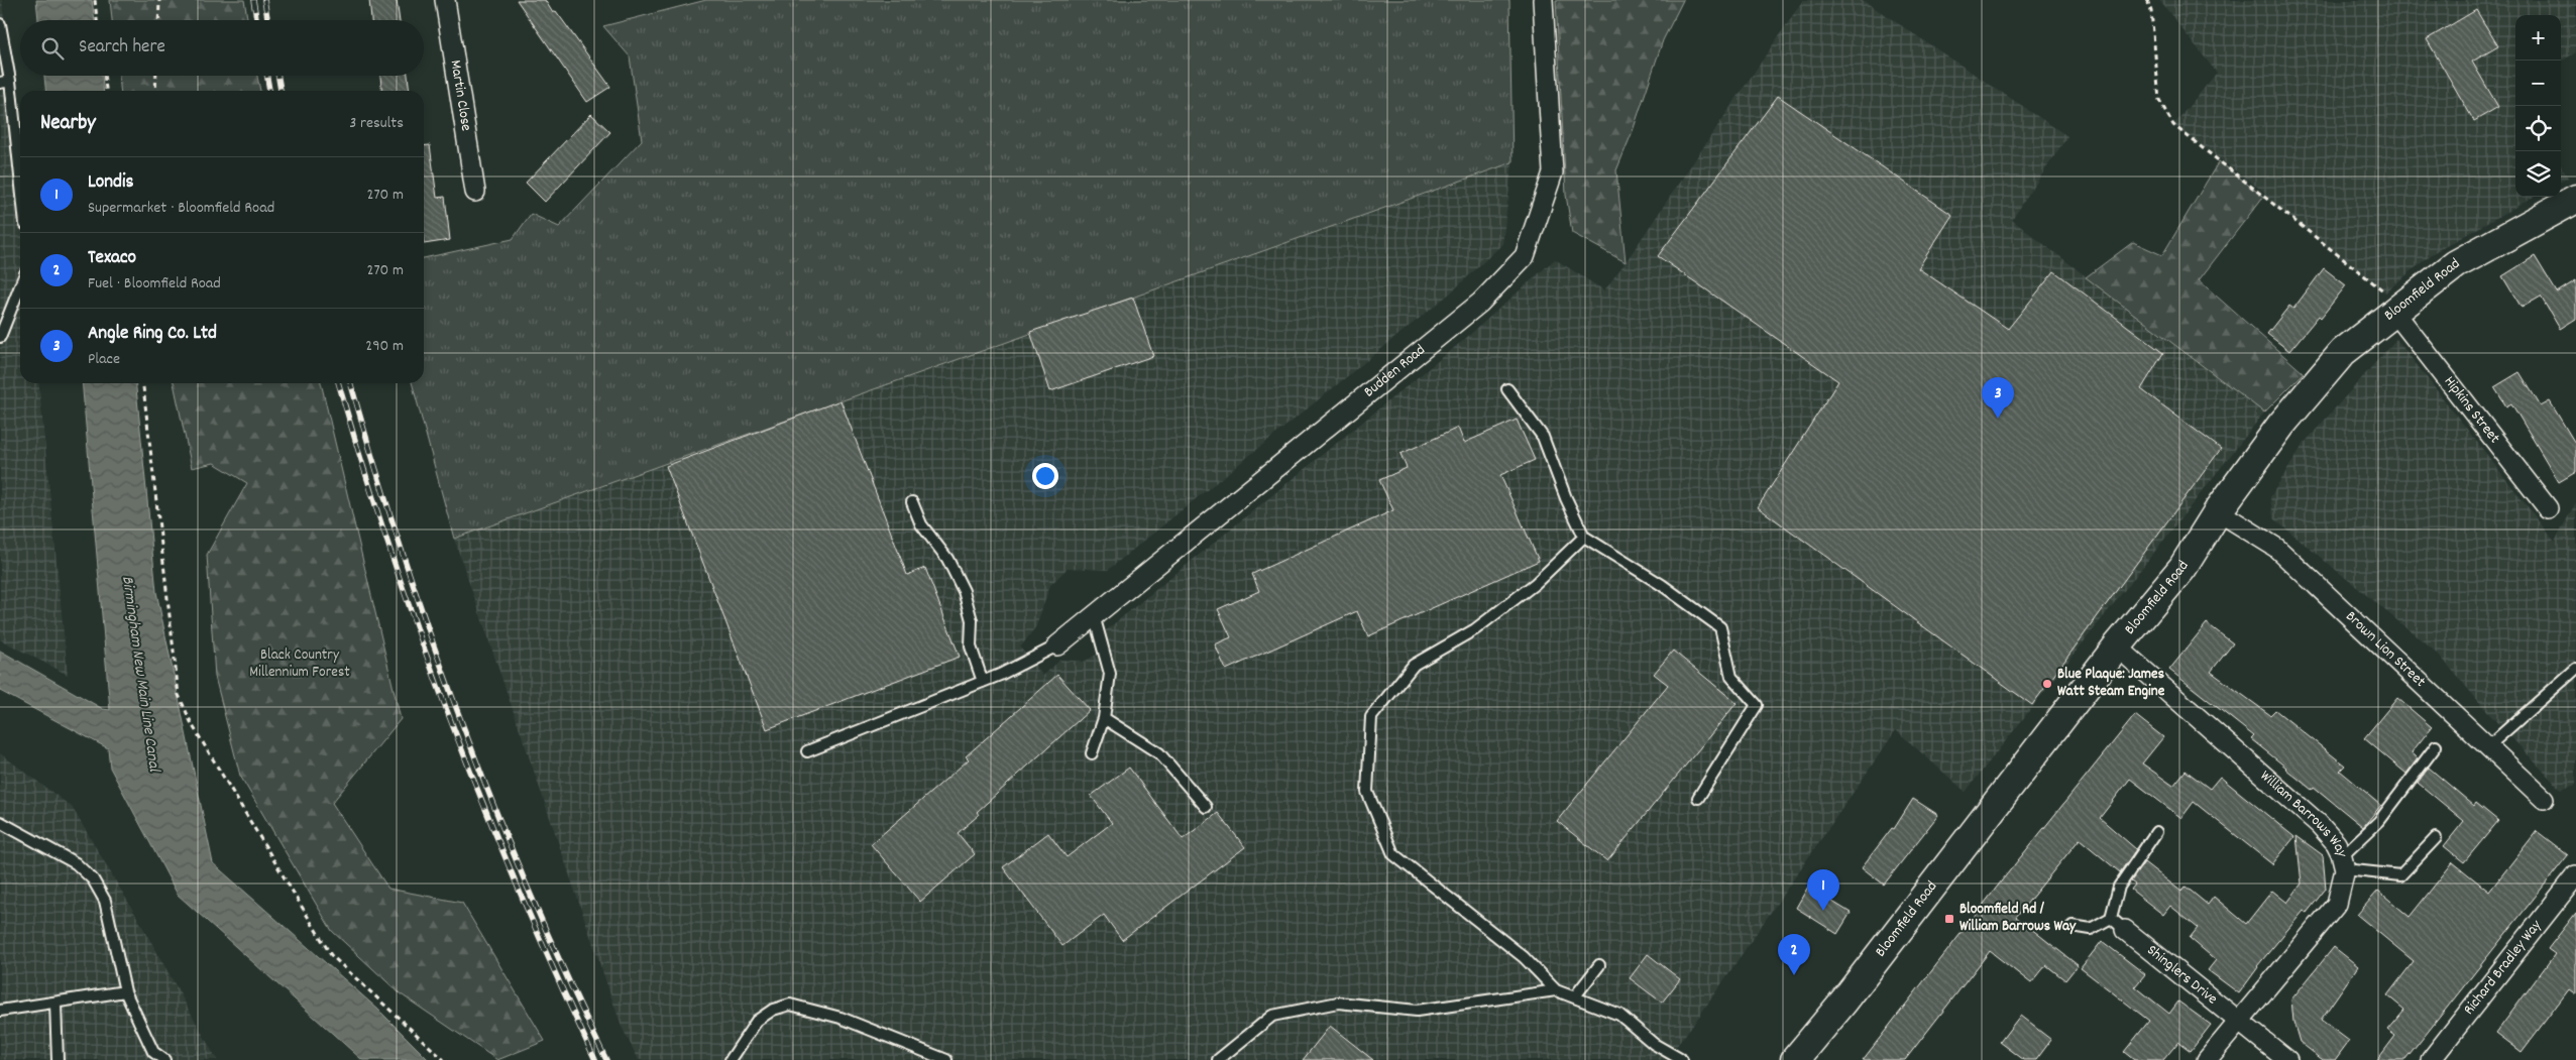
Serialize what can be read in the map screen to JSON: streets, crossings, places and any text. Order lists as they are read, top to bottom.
{
  "streets": {
    "main road": ["Bloomfield Road"],
    "street": [
      "Martin Close",
      "Budden Road",
      "Hipkins Street",
      "Brown Lion Street",
      "William Barrows Way",
      "Richard Bradley Way",
      "Shinglers Drive"
    ]
  },
  "crossings": [
    ["Bloomfield Road", "Hipkins Street"],
    ["Bloomfield Road", "Brown Lion Street"],
    ["Bloomfield Road", "William Barrows Way"],
    ["William Barrows Way", "Shinglers Drive"]
  ],
  "water": ["Birmingham New Main Line Canal"],
  "parks": ["Black Country Millennium Forest"],
  "places": {
    "other": ["Blue Plaque: James Watt Steam Engine"],
    "transit": ["Bloomfield Rd / William Barrows Way"]
  },
  "page": {
    "map_buttons": ["+", "−"],
    "search": "Search here",
    "heading": ["Nearby", "3 results"],
    "list": [
      {
        "mark": "1",
        "name": "Londis",
        "note": "Supermarket · Bloomfield Road",
        "value": "270 m"
      },
      {
        "mark": "2",
        "name": "Texaco",
        "note": "Fuel · Bloomfield Road",
        "value": "270 m"
      },
      {
        "mark": "3",
        "name": "Angle Ring Co. Ltd",
        "note": "Place",
        "value": "290 m"
      }
    ],
    "pins": ["3", "1", "2"]
  }
}
